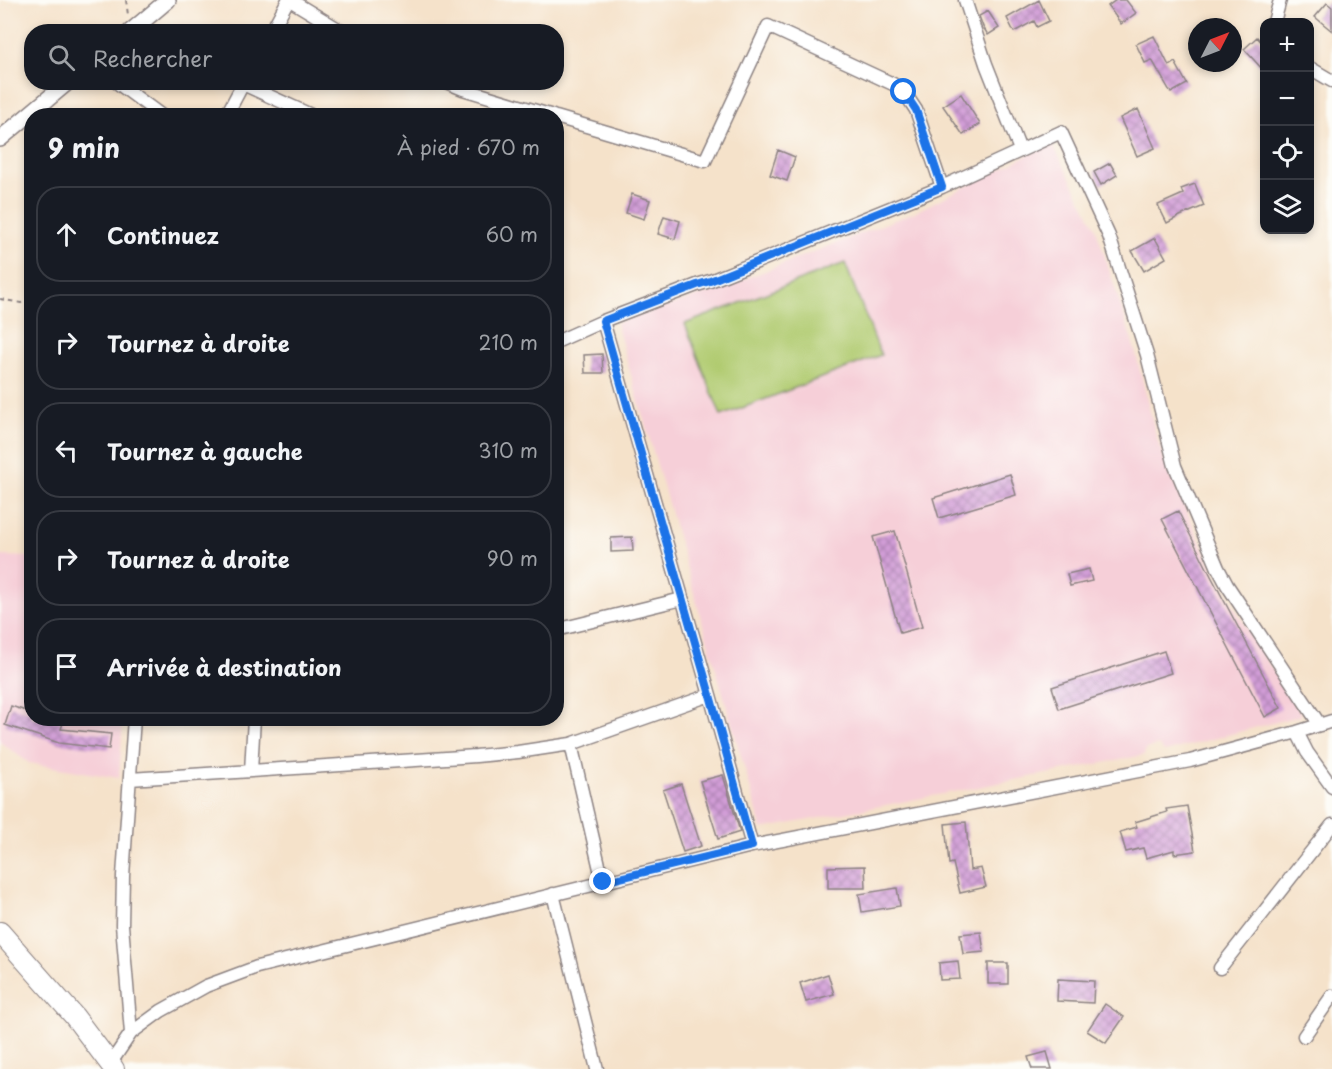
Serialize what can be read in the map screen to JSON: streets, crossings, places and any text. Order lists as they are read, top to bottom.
{
  "north": "top right",
  "page": {
    "map_buttons": ["+", "−"],
    "search": "Rechercher",
    "heading": ["9 min", "À pied · 670 m"],
    "list": [
      ["Continuez", "60 m"],
      ["Tournez à droite", "210 m"],
      ["Tournez à gauche", "310 m"],
      ["Tournez à droite", "90 m"],
      "Arrivée à destination"
    ]
  }
}
